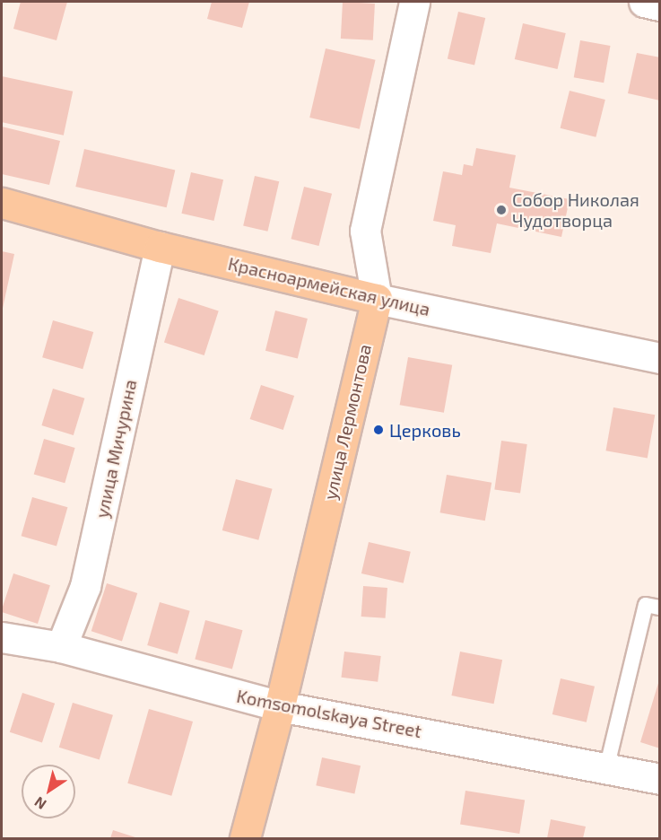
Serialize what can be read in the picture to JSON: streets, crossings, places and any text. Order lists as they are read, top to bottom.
{
  "streets": {
    "main road": ["Красноармейская улица", "улица Лермонтова"],
    "street": ["улица Мичурина", "Komsomolskaya Street"]
  },
  "crossings": [
    ["Красноармейская улица", "улица Лермонтова"],
    ["Красноармейская улица", "улица Мичурина"],
    ["улица Лермонтова", "Komsomolskaya Street"],
    ["улица Мичурина", "Komsomolskaya Street"]
  ],
  "places": ["Собор Николая Чудотворца", "Церковь"],
  "north": "bottom left"
}
